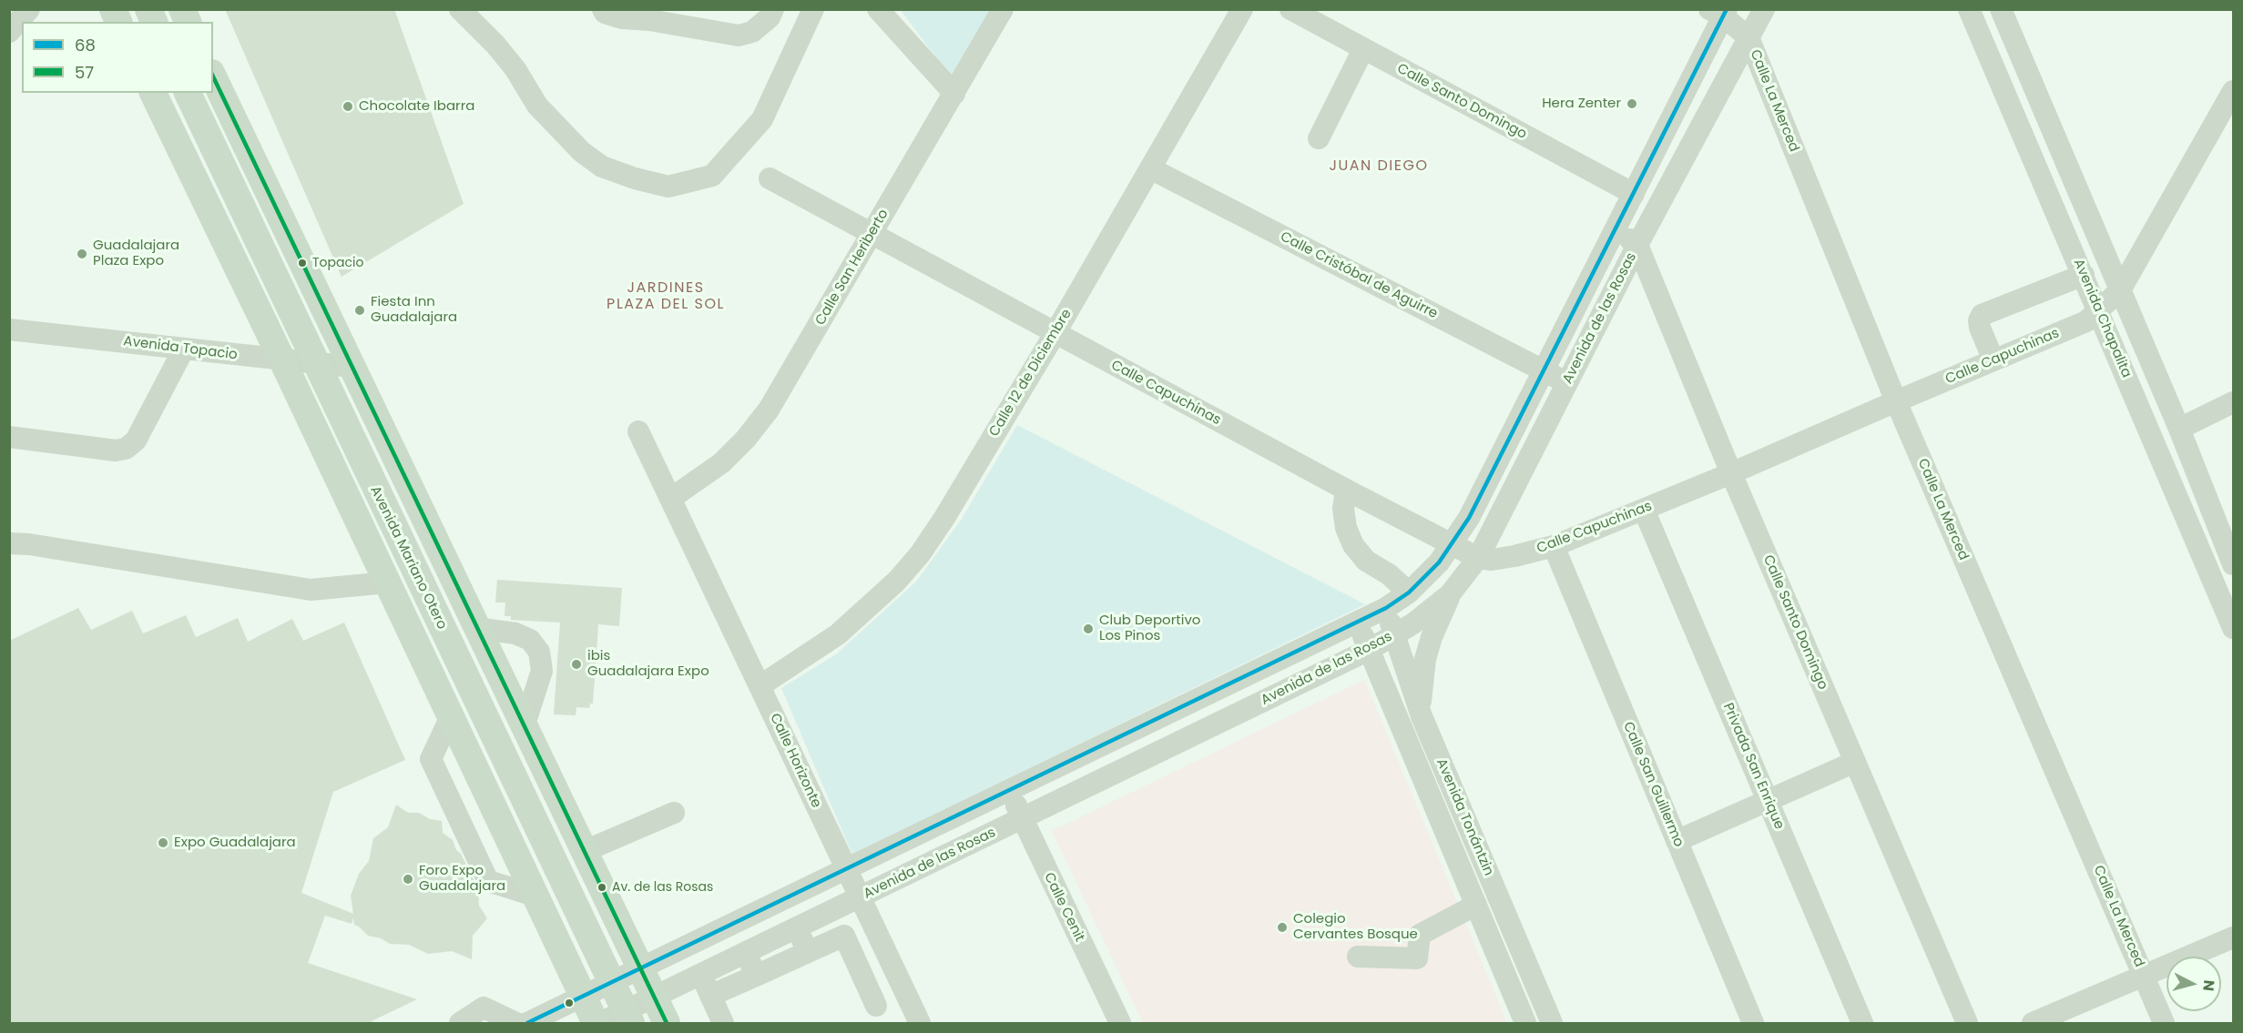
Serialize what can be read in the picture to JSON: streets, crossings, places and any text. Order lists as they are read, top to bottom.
{
  "streets": {
    "main road": ["Avenida Mariano Otero"],
    "street": [
      "Calle La Merced",
      "Calle Santo Domingo",
      "Calle San Heriberto",
      "Calle Cristóbal de Aguirre",
      "Avenida de las Rosas",
      "Avenida Chapalita",
      "Avenida Topacio",
      "Calle Capuchinas",
      "Calle 12 de Diciembre",
      "Calle Horizonte",
      "Privada San Enrique",
      "Calle San Guillermo",
      "Avenida Tonántzin",
      "Calle Cenit"
    ]
  },
  "crossings": [
    ["Calle La Merced", "Avenida de las Rosas"],
    ["Calle La Merced", "Calle Capuchinas"],
    ["Calle Santo Domingo", "Avenida de las Rosas"],
    ["Calle Santo Domingo", "Calle Capuchinas"],
    ["Calle San Heriberto", "Calle Capuchinas"],
    ["Calle San Heriberto", "Calle Horizonte"],
    ["Calle Cristóbal de Aguirre", "Avenida de las Rosas"],
    ["Calle Cristóbal de Aguirre", "Calle 12 de Diciembre"],
    ["Avenida de las Rosas", "Calle Capuchinas"],
    ["Avenida de las Rosas", "Avenida Mariano Otero"],
    ["Avenida de las Rosas", "Calle Horizonte"],
    ["Avenida de las Rosas", "Avenida Tonántzin"],
    ["Avenida de las Rosas", "Calle Cenit"],
    ["Avenida Chapalita", "Calle Capuchinas"],
    ["Avenida Topacio", "Avenida Mariano Otero"],
    ["Calle Capuchinas", "Calle 12 de Diciembre"],
    ["Calle Capuchinas", "Privada San Enrique"],
    ["Calle Capuchinas", "Calle San Guillermo"],
    ["Calle 12 de Diciembre", "Calle Horizonte"]
  ],
  "districts": ["JUAN DIEGO", "JARDINES PLAZA DEL SOL"],
  "places": [
    "Hera Zenter",
    "Chocolate Ibarra",
    "Guadalajara Plaza Expo",
    "Topacio",
    "Fiesta Inn Guadalajara",
    "Club Deportivo Los Pinos",
    "ibis Guadalajara Expo",
    "Expo Guadalajara",
    "Foro Expo Guadalajara",
    "Av. de las Rosas",
    "Colegio Cervantes Bosque"
  ],
  "lines": ["transit line 68", "transit line 57"],
  "legend": ["68", "57"],
  "north": "right"
}
